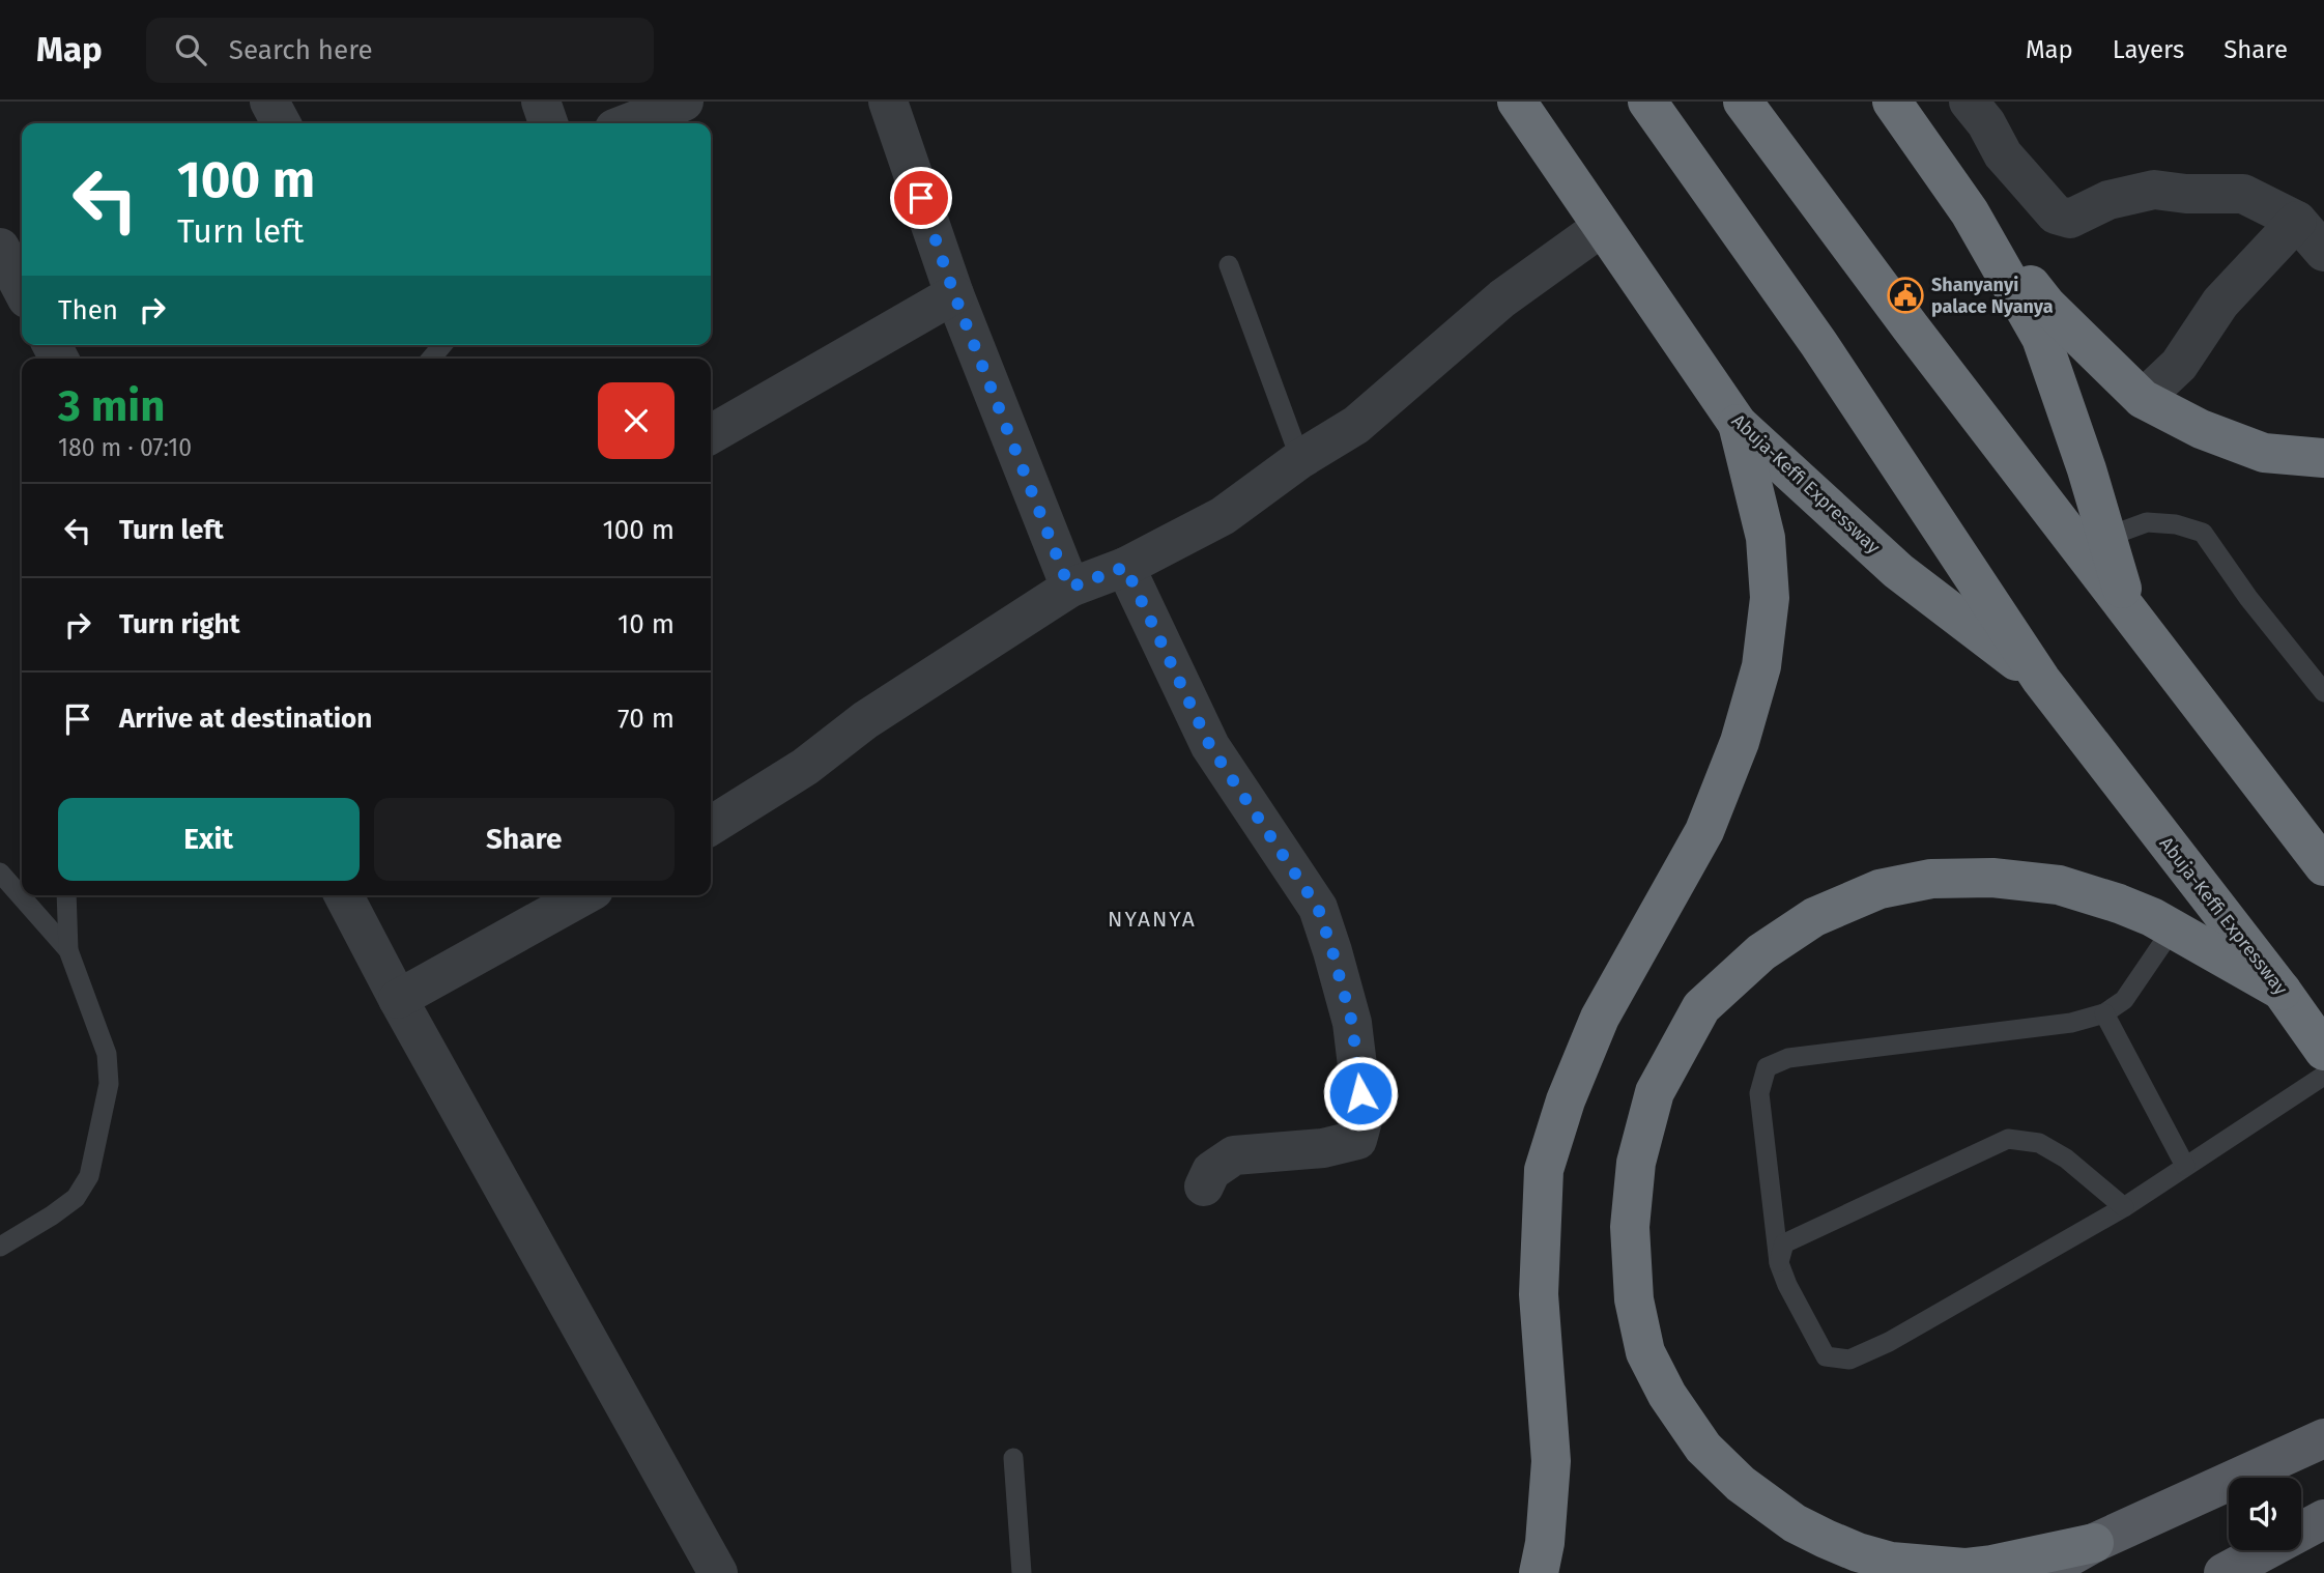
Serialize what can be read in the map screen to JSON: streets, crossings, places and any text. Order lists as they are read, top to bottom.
{
  "streets": {
    "highway": ["Abuja-Keffi Expressway"]
  },
  "districts": ["NYANYA"],
  "places": {
    "public building": ["Shanyanyi palace Nyanya"]
  },
  "page": {
    "header": "Map",
    "search": "Search here",
    "nav": ["Map", "Layers", "Share"],
    "turn": ["100 m", "Turn left"],
    "then": "Then",
    "heading": ["3 min", "180 m · 07:10"],
    "list": [
      {
        "name": "Turn left",
        "value": "100 m"
      },
      {
        "name": "Turn right",
        "value": "10 m"
      },
      {
        "name": "Arrive at destination",
        "value": "70 m"
      }
    ],
    "buttons": ["Exit", "Share"]
  }
}
